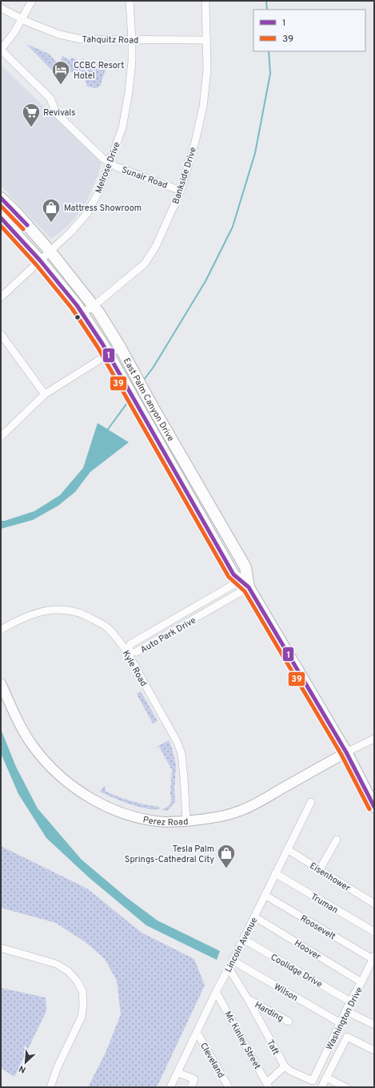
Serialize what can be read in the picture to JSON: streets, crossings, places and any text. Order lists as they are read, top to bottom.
{
  "streets": {
    "main road": ["East Palm Canyon Drive", "Perez Road"],
    "street": [
      "Tahquitz Road",
      "Melrose Drive",
      "Bankside Drive",
      "Sunair Road",
      "Auto Park Drive",
      "Kyle Road",
      "Eisenhower",
      "Truman",
      "Roosevelt",
      "Lincoln Avenue",
      "Hoover",
      "Coolidge Drive",
      "Wilson",
      "Harding",
      "Washington Drive",
      "Mc Kinley Street",
      "Taft",
      "Cleveland"
    ]
  },
  "crossings": [
    ["Tahquitz Road", "Melrose Drive"],
    ["Tahquitz Road", "Bankside Drive"],
    ["Melrose Drive", "Sunair Road"],
    ["Melrose Drive", "East Palm Canyon Drive"],
    ["Bankside Drive", "Sunair Road"],
    ["Bankside Drive", "East Palm Canyon Drive"],
    ["East Palm Canyon Drive", "Auto Park Drive"],
    ["East Palm Canyon Drive", "Perez Road"],
    ["Auto Park Drive", "Kyle Road"],
    ["Kyle Road", "Perez Road"],
    ["Eisenhower", "Lincoln Avenue"],
    ["Truman", "Lincoln Avenue"],
    ["Roosevelt", "Lincoln Avenue"],
    ["Roosevelt", "Washington Drive"],
    ["Lincoln Avenue", "Hoover"],
    ["Lincoln Avenue", "Coolidge Drive"],
    ["Lincoln Avenue", "Wilson"],
    ["Lincoln Avenue", "Harding"],
    ["Lincoln Avenue", "Mc Kinley Street"],
    ["Lincoln Avenue", "Cleveland"],
    ["Hoover", "Washington Drive"],
    ["Coolidge Drive", "Washington Drive"],
    ["Wilson", "Harding"],
    ["Wilson", "Washington Drive"],
    ["Harding", "Taft"],
    ["Washington Drive", "Taft"]
  ],
  "places": {
    "hotel": ["CCBC Resort Hotel"],
    "supermarket": ["Revivals"],
    "shop": ["Mattress Showroom", "Tesla Palm Springs-Cathedral City"]
  },
  "lines": ["transit line 1", "transit line 39"],
  "legend": ["1", "39"],
  "north": "bottom left"
}
